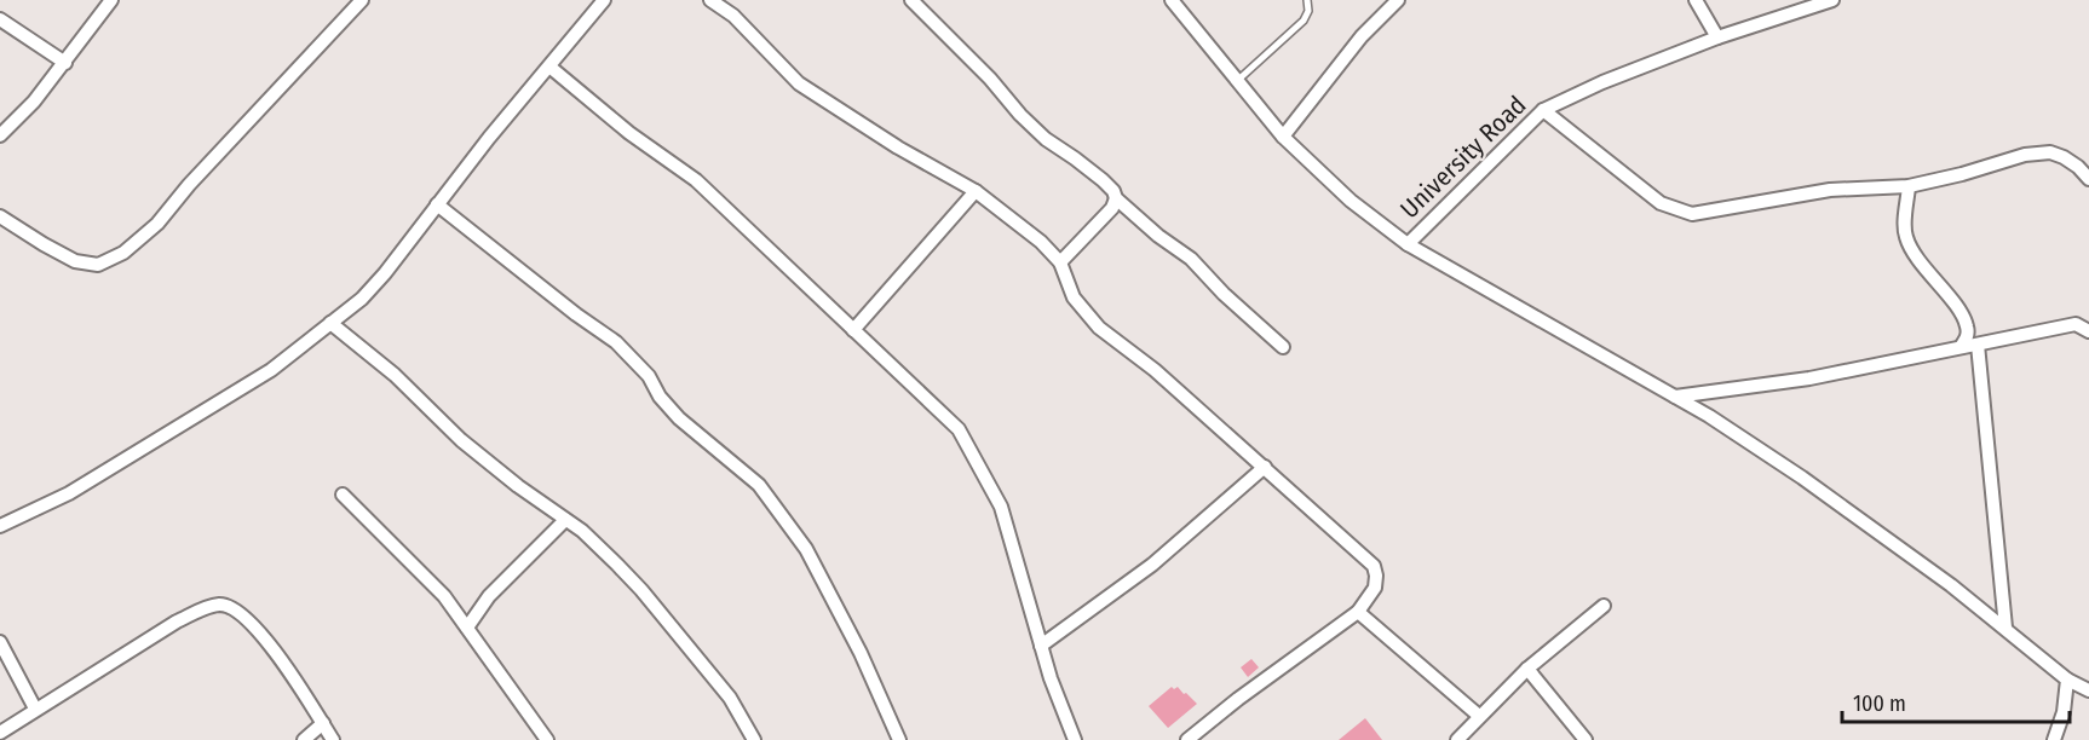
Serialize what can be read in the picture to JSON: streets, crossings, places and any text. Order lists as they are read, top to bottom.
{
  "streets": {
    "street": ["University Road"]
  },
  "scale_bar": "100 m"
}
